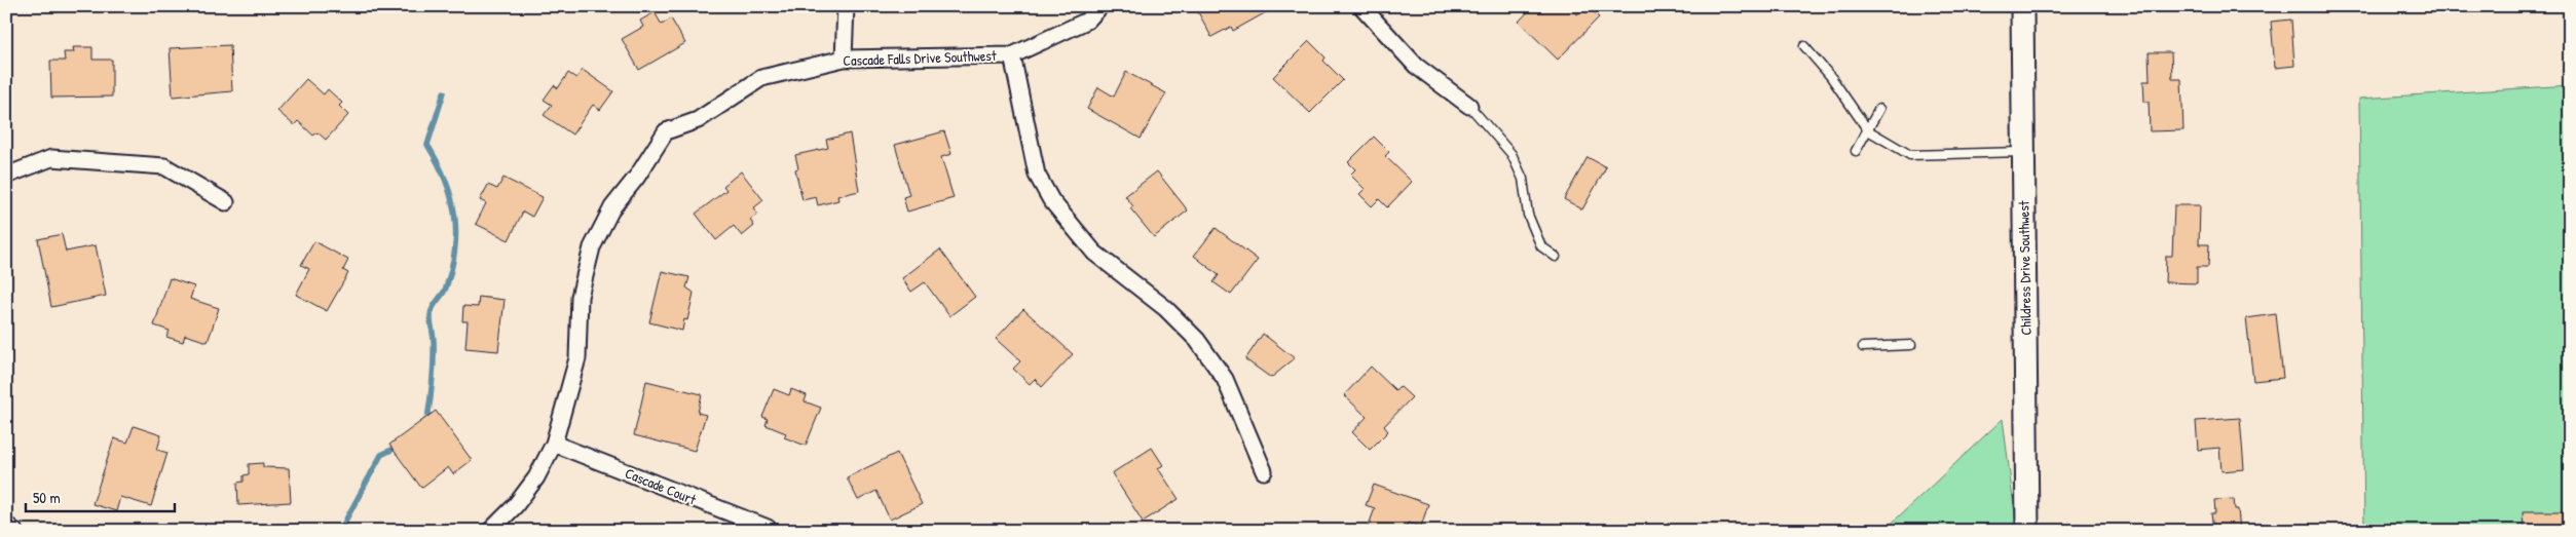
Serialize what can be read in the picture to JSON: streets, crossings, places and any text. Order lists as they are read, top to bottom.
{
  "streets": {
    "street": ["Cascade Falls Drive Southwest", "Childress Drive Southwest", "Cascade Court"]
  },
  "crossings": [
    ["Cascade Falls Drive Southwest", "Cascade Court"]
  ],
  "scale_bar": "50 m"
}
